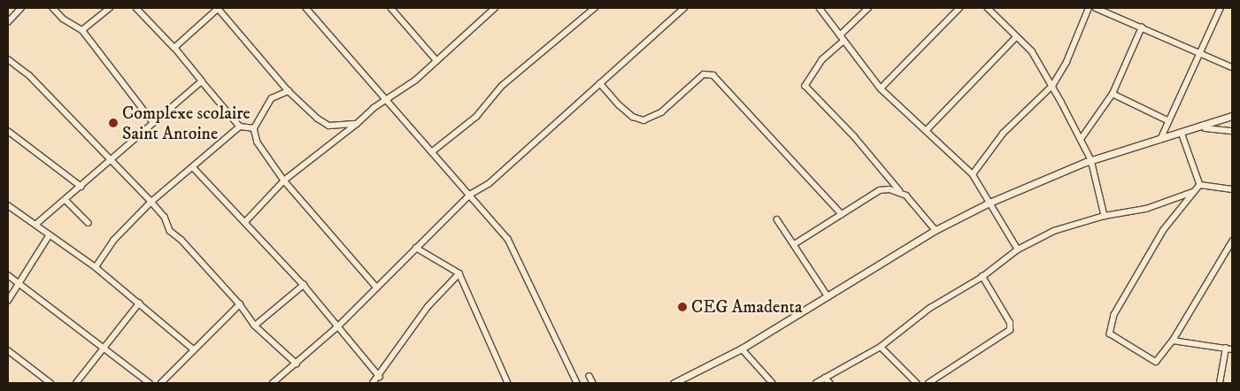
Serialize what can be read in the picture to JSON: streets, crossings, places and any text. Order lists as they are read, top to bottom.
{
  "places": ["Complexe scolaire Saint Antoine", "CEG Amadenta"]
}
